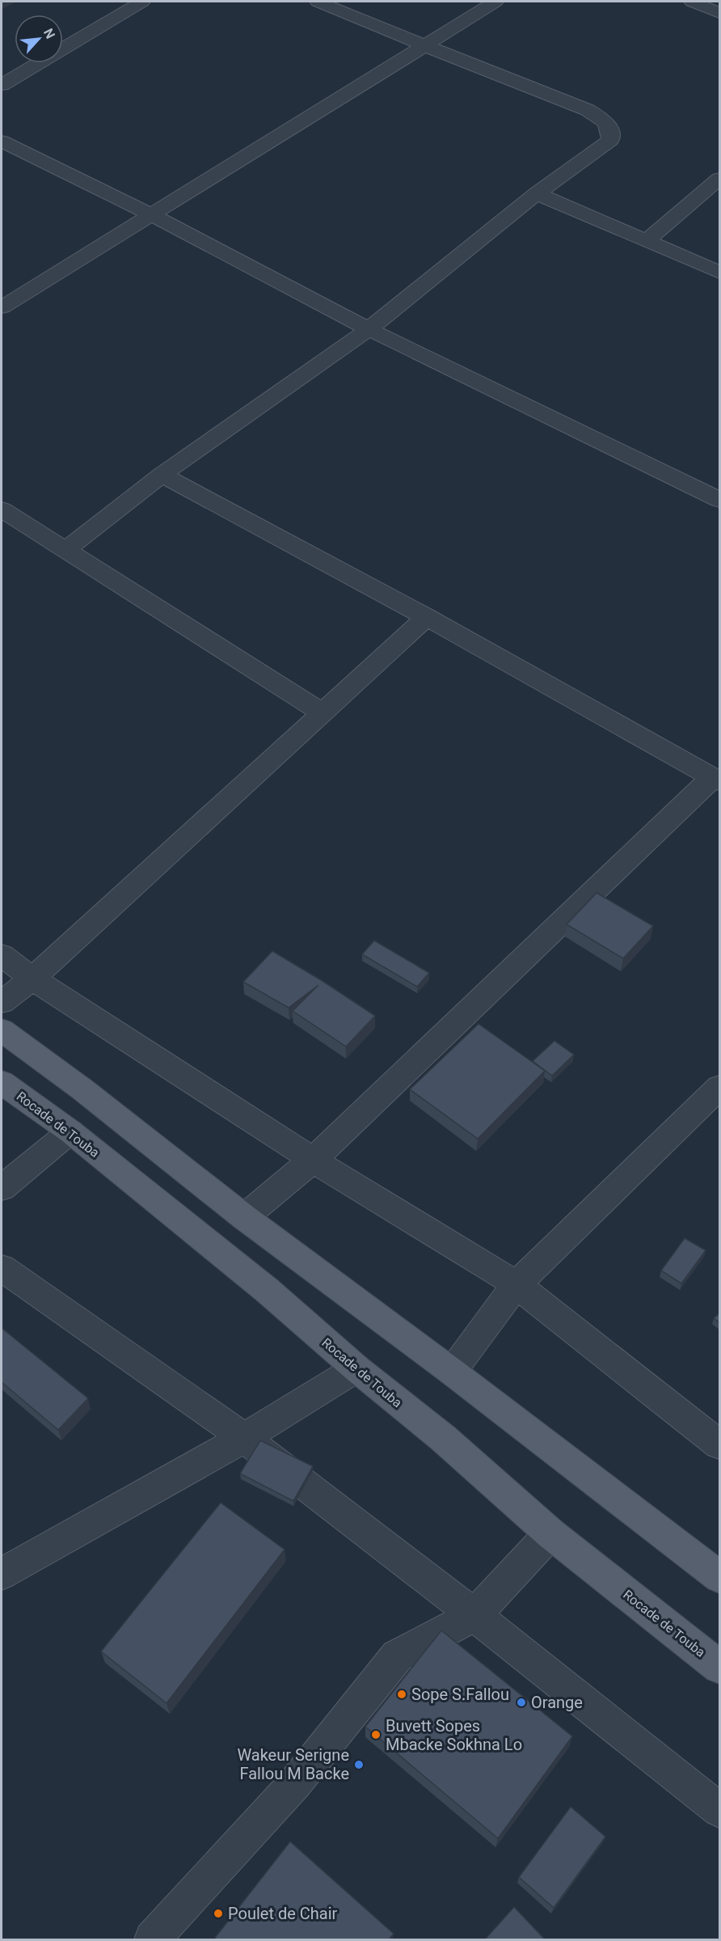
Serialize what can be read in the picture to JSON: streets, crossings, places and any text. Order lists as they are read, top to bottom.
{
  "streets": {
    "main road": ["Rocade de Touba"]
  },
  "places": [
    "Sope S.Fallou",
    "Orange",
    "Buvett Sopes Mbacke Sokhna Lo",
    "Wakeur Serigne Fallou M Backe",
    "Poulet de Chair"
  ],
  "north": "top right"
}
